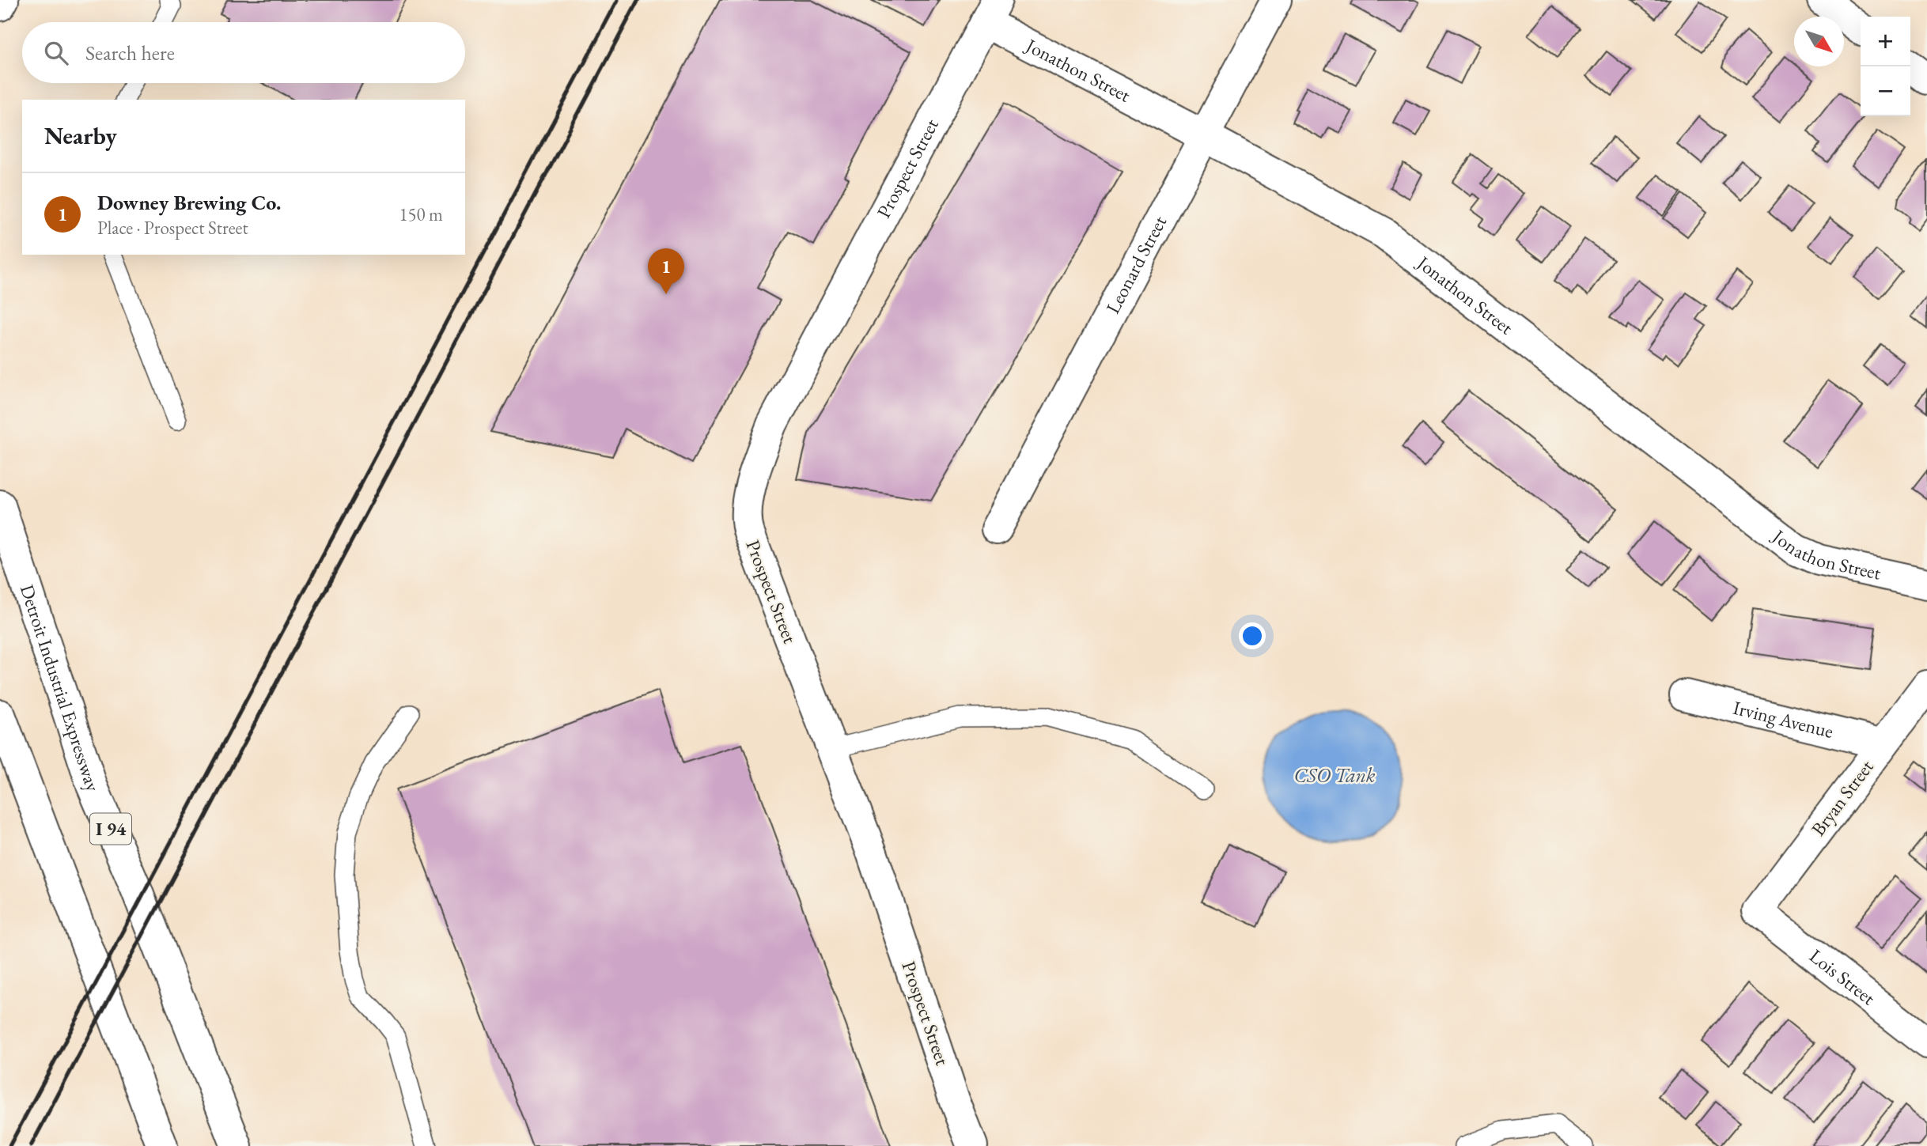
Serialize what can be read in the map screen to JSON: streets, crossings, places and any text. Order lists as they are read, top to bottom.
{
  "streets": {
    "main road": [
      "Jonathon Street",
      "Prospect Street",
      "Leonard Street",
      "Detroit Industrial Expressway",
      "Irving Avenue",
      "Bryan Street",
      "I 94",
      "Lois Street"
    ]
  },
  "crossings": [
    ["Jonathon Street", "Prospect Street"],
    ["Jonathon Street", "Leonard Street"],
    ["Irving Avenue", "Bryan Street"],
    ["Bryan Street", "Lois Street"]
  ],
  "water": ["CSO Tank"],
  "north": "bottom right",
  "page": {
    "map_buttons": ["+", "−"],
    "search": "Search here",
    "heading": "Nearby",
    "list": [
      {
        "mark": "1",
        "name": "Downey Brewing Co.",
        "note": "Place · Prospect Street",
        "value": "150 m"
      }
    ],
    "pins": "1"
  }
}
